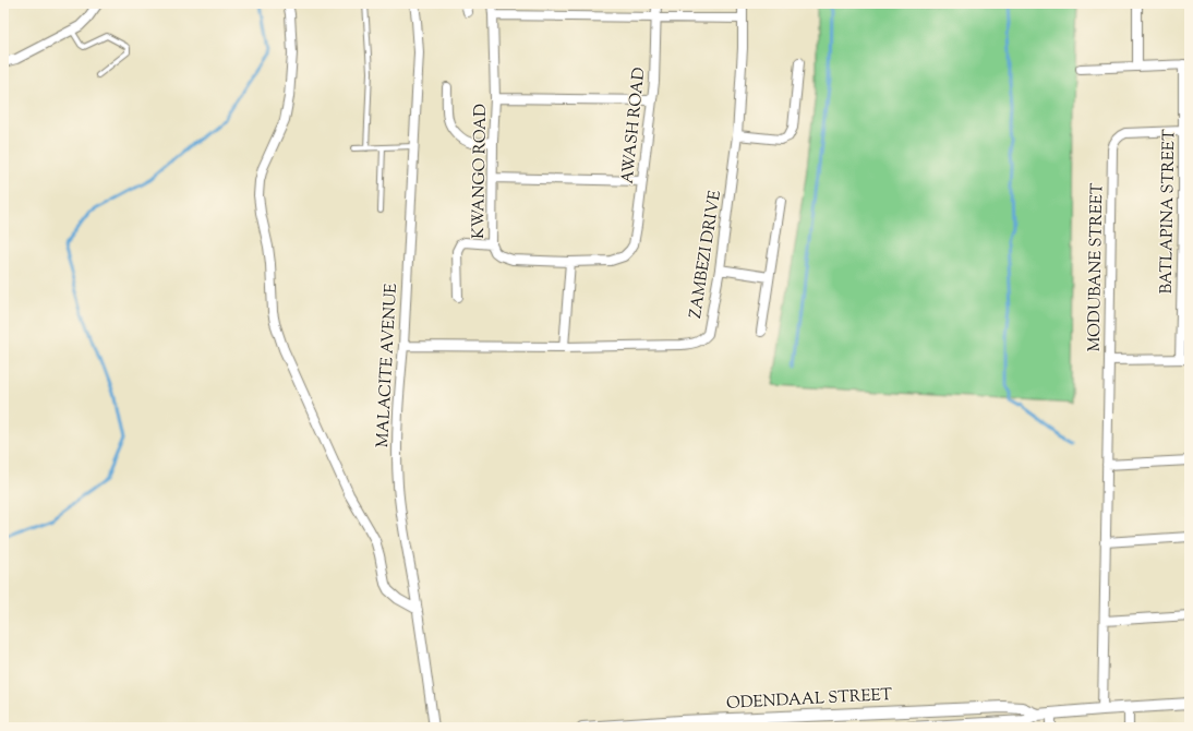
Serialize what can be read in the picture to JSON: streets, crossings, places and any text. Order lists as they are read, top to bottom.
{
  "streets": {
    "street": [
      "AWASH ROAD",
      "KWANGO ROAD",
      "BATLAPINA STREET",
      "ZAMBEZI DRIVE",
      "MODUBANE STREET",
      "MALACITE AVENUE",
      "ODENDAAL STREET"
    ]
  },
  "crossings": [
    ["AWASH ROAD", "KWANGO ROAD"],
    ["BATLAPINA STREET", "MODUBANE STREET"],
    ["ZAMBEZI DRIVE", "MALACITE AVENUE"],
    ["MODUBANE STREET", "ODENDAAL STREET"]
  ]
}
